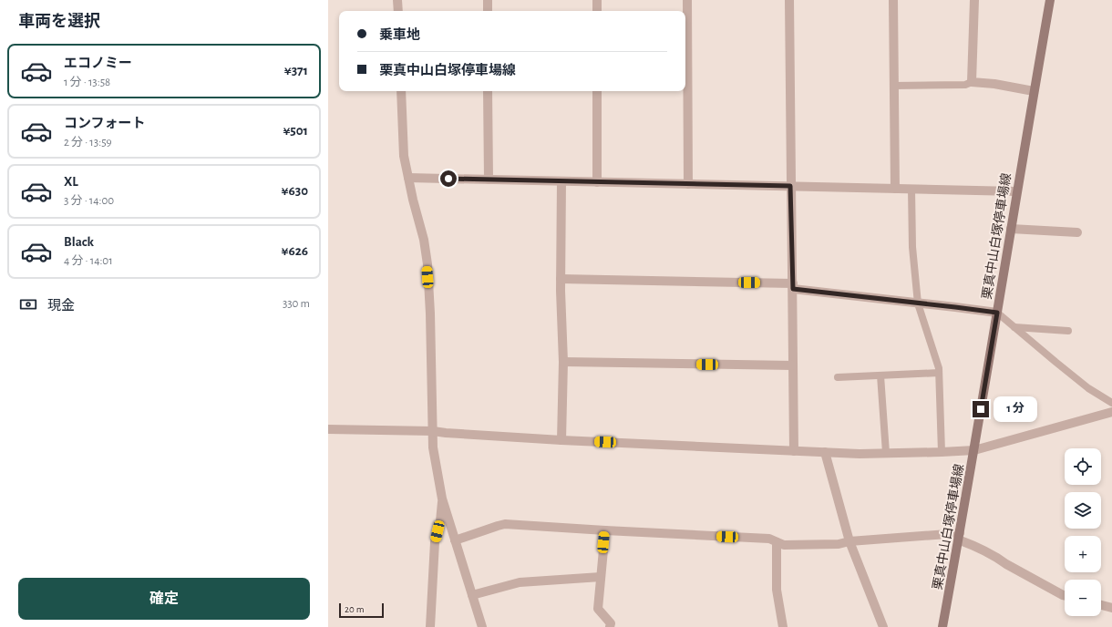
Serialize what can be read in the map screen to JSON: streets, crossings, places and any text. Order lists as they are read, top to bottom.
{
  "streets": {
    "main road": ["栗真中山白塚停車場線"]
  },
  "scale_bar": "20 m",
  "page": {
    "heading": "車両を選択",
    "banner": ["乗車地", "栗真中山白塚停車場線"],
    "list": [
      {
        "name": "エコノミー",
        "note": "1 分 · 13:58",
        "value": "¥371"
      },
      {
        "name": "コンフォート",
        "note": "2 分 · 13:59",
        "value": "¥501"
      },
      {
        "name": "XL",
        "note": "3 分 · 14:00",
        "value": "¥630"
      },
      {
        "name": "Black",
        "note": "4 分 · 14:01",
        "value": "¥626"
      }
    ],
    "pay": ["現金", "330 m"],
    "bubble": "1 分",
    "map_buttons": ["+", "−"],
    "buttons": "確定",
    "scale": "20 m"
  }
}
